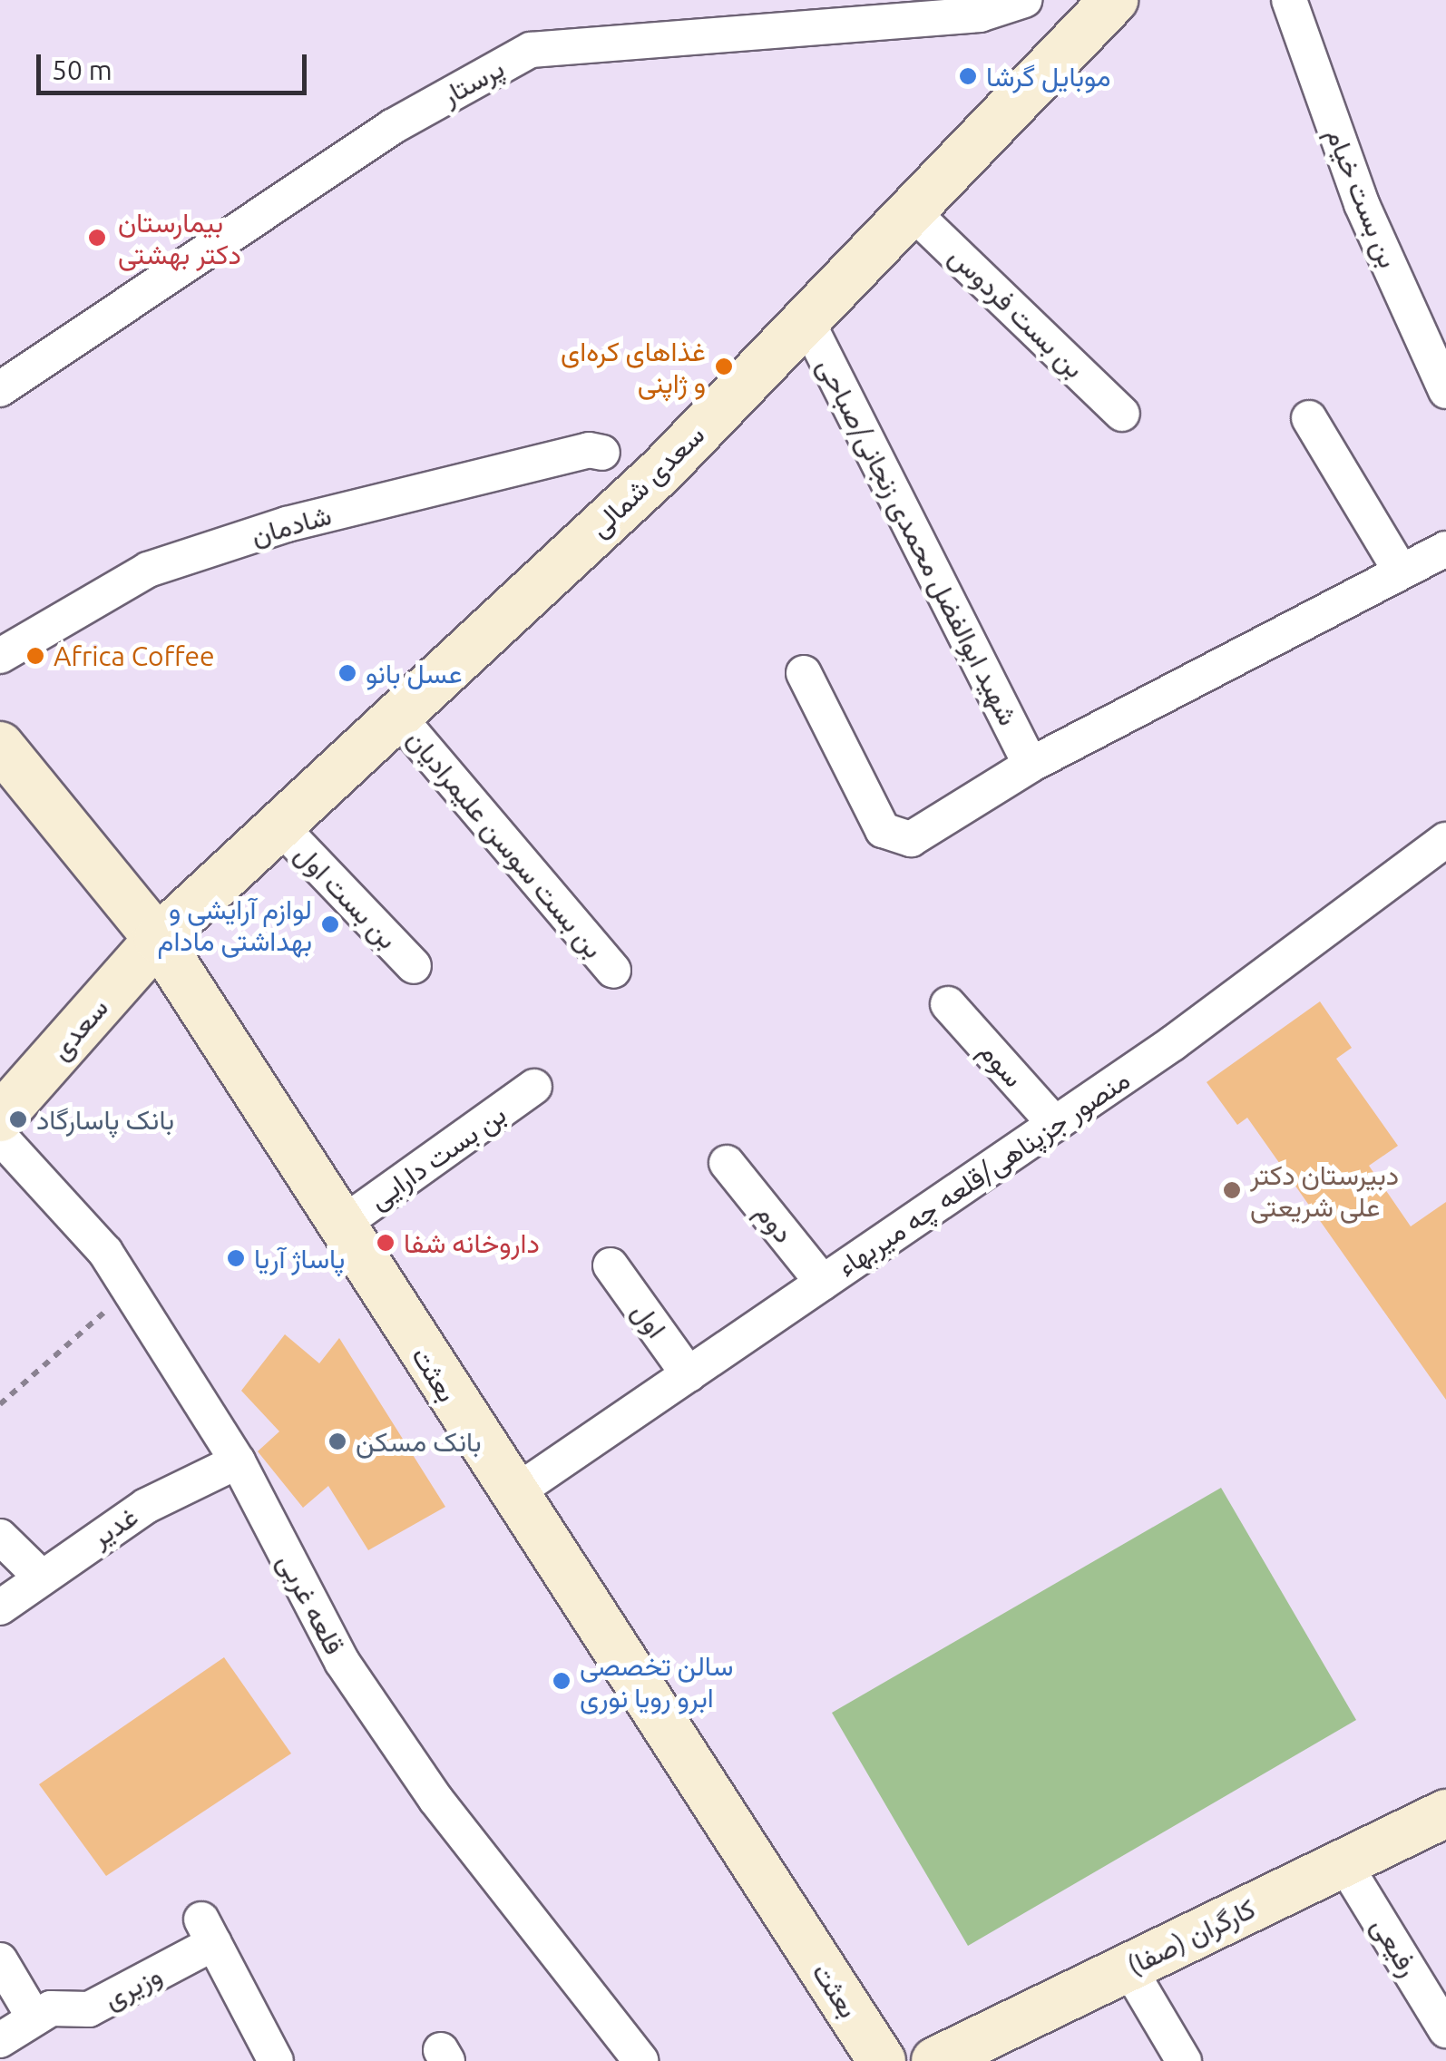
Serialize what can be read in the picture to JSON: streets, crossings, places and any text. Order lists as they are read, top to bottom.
{
  "streets": {
    "main road": [
      "سعدی شمالی",
      "سعدی",
      "بعثت",
      "کارگران (صفا)"
    ],
    "street": [
      "پرستار",
      "بن بست خیام",
      "بن بست فردوس",
      "شادمان",
      "شهید ابوالفضل محمدی زنجانی/صباحی",
      "بن بست سوسن علیمرادیان",
      "بن بست اول",
      "سوم",
      "بن بست دارایی",
      "منصور جزپناهی/قلعه چه میربهاء",
      "دوم",
      "اول",
      "غدیر",
      "قلعه غربی",
      "رفیعی",
      "وزیری"
    ]
  },
  "crossings": [
    ["بن بست فردوس", "سعدی شمالی"],
    ["سعدی شمالی", "شهید ابوالفضل محمدی زنجانی/صباحی"],
    ["سعدی شمالی", "بن بست سوسن علیمرادیان"],
    ["سعدی شمالی", "بن بست اول"],
    ["سعدی شمالی", "سعدی"],
    ["سعدی شمالی", "بعثت"],
    ["سعدی", "بعثت"],
    ["سوم", "منصور جزپناهی/قلعه چه میربهاء"],
    ["بن بست دارایی", "بعثت"],
    ["منصور جزپناهی/قلعه چه میربهاء", "دوم"],
    ["منصور جزپناهی/قلعه چه میربهاء", "اول"],
    ["منصور جزپناهی/قلعه چه میربهاء", "بعثت"],
    ["غدیر", "قلعه غربی"],
    ["کارگران (صفا)", "رفیعی"]
  ],
  "places": [
    "موبایل گرشا",
    "بیمارستان دکتر بهشتی",
    "غذاهای کره‌ای و ژاپنی",
    "Africa Coffee",
    "عسل بانو",
    "لوازم آرایشی و بهداشتی مادام",
    "بانک پاسارگاد",
    "دبیرستان دکتر علی شریعتی",
    "داروخانه شفا",
    "پاساژ آریا",
    "بانک مسکن",
    "سالن تخصصی ابرو رویا نوری"
  ],
  "scale_bar": "50 m"
}
